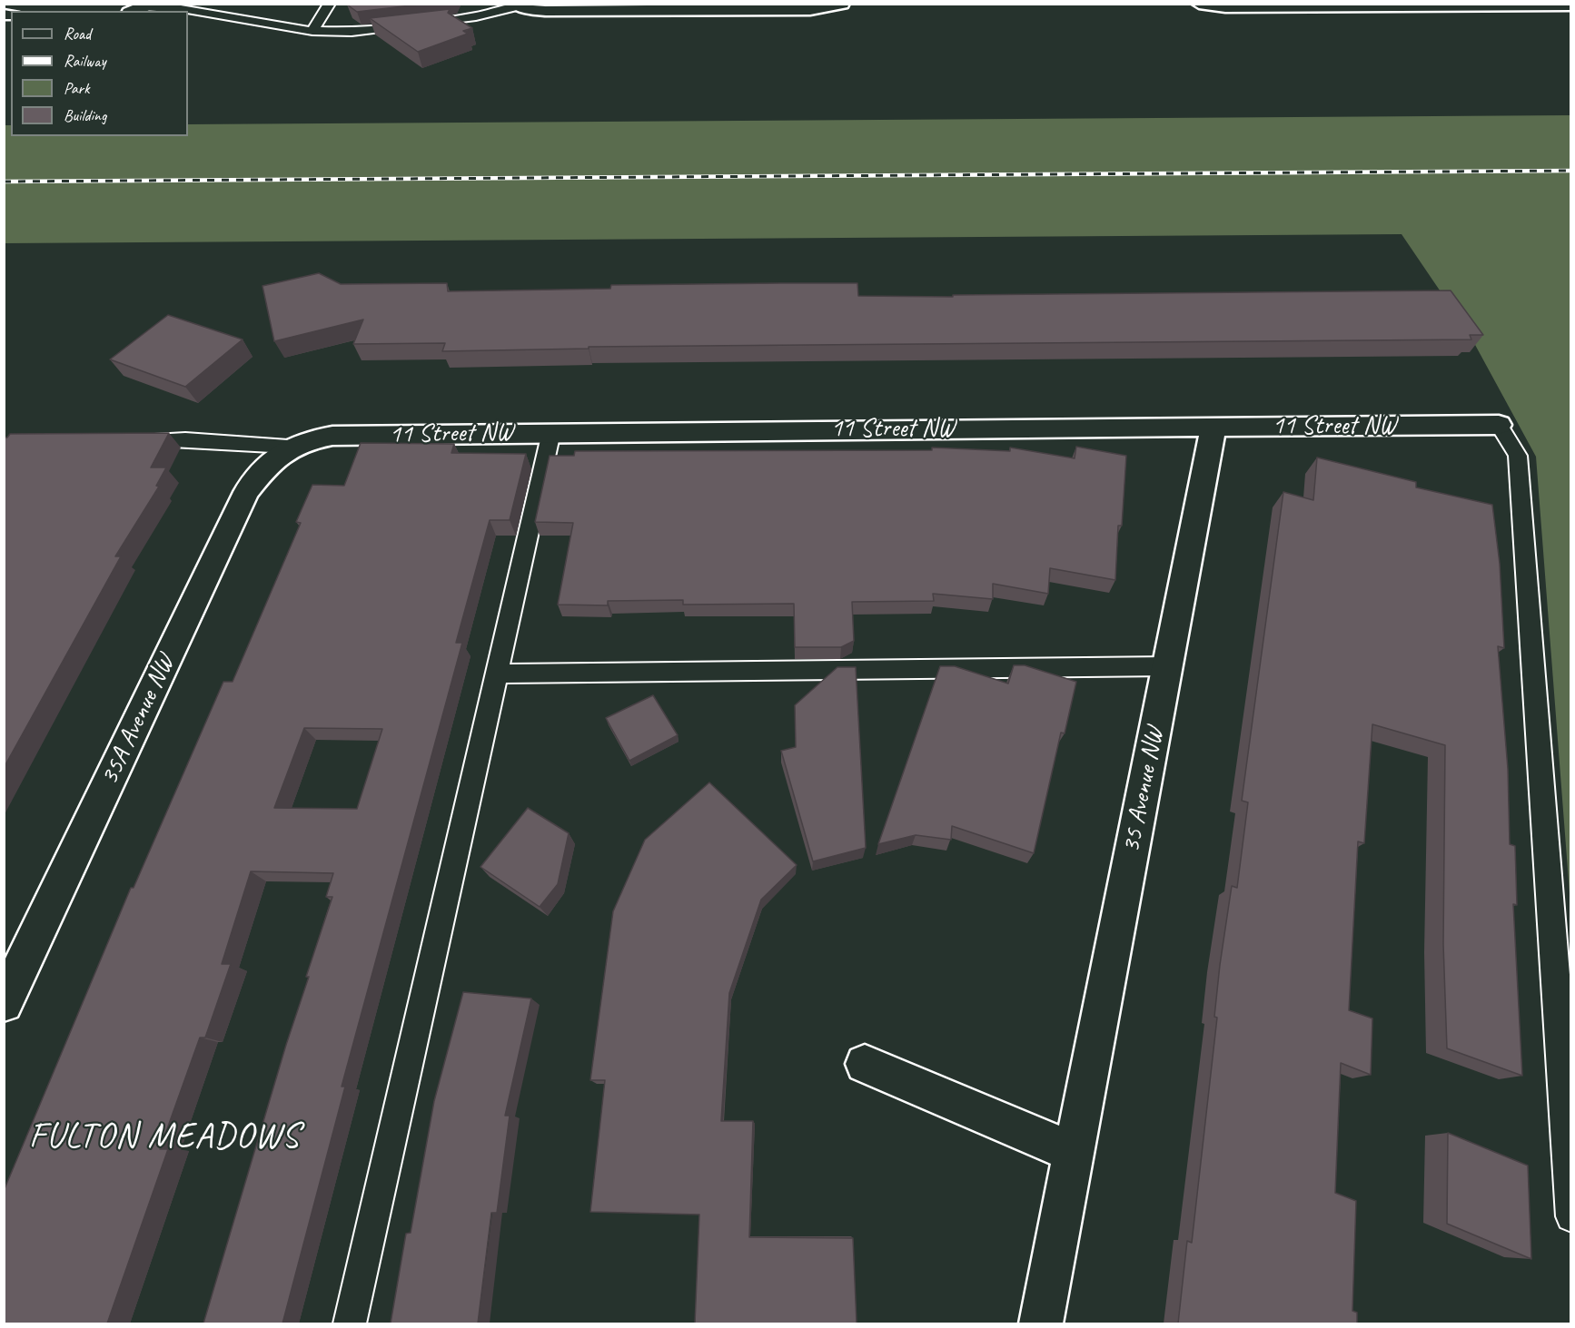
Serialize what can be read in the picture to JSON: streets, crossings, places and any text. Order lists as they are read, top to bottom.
{
  "streets": {
    "street": ["11 Street NW", "35A Avenue NW", "35 Avenue NW"]
  },
  "crossings": [
    ["11 Street NW", "35A Avenue NW"],
    ["11 Street NW", "35 Avenue NW"]
  ],
  "districts": ["FULTON MEADOWS"],
  "legend": [
    "Road",
    "Railway",
    "Park",
    "Building"
  ]
}
